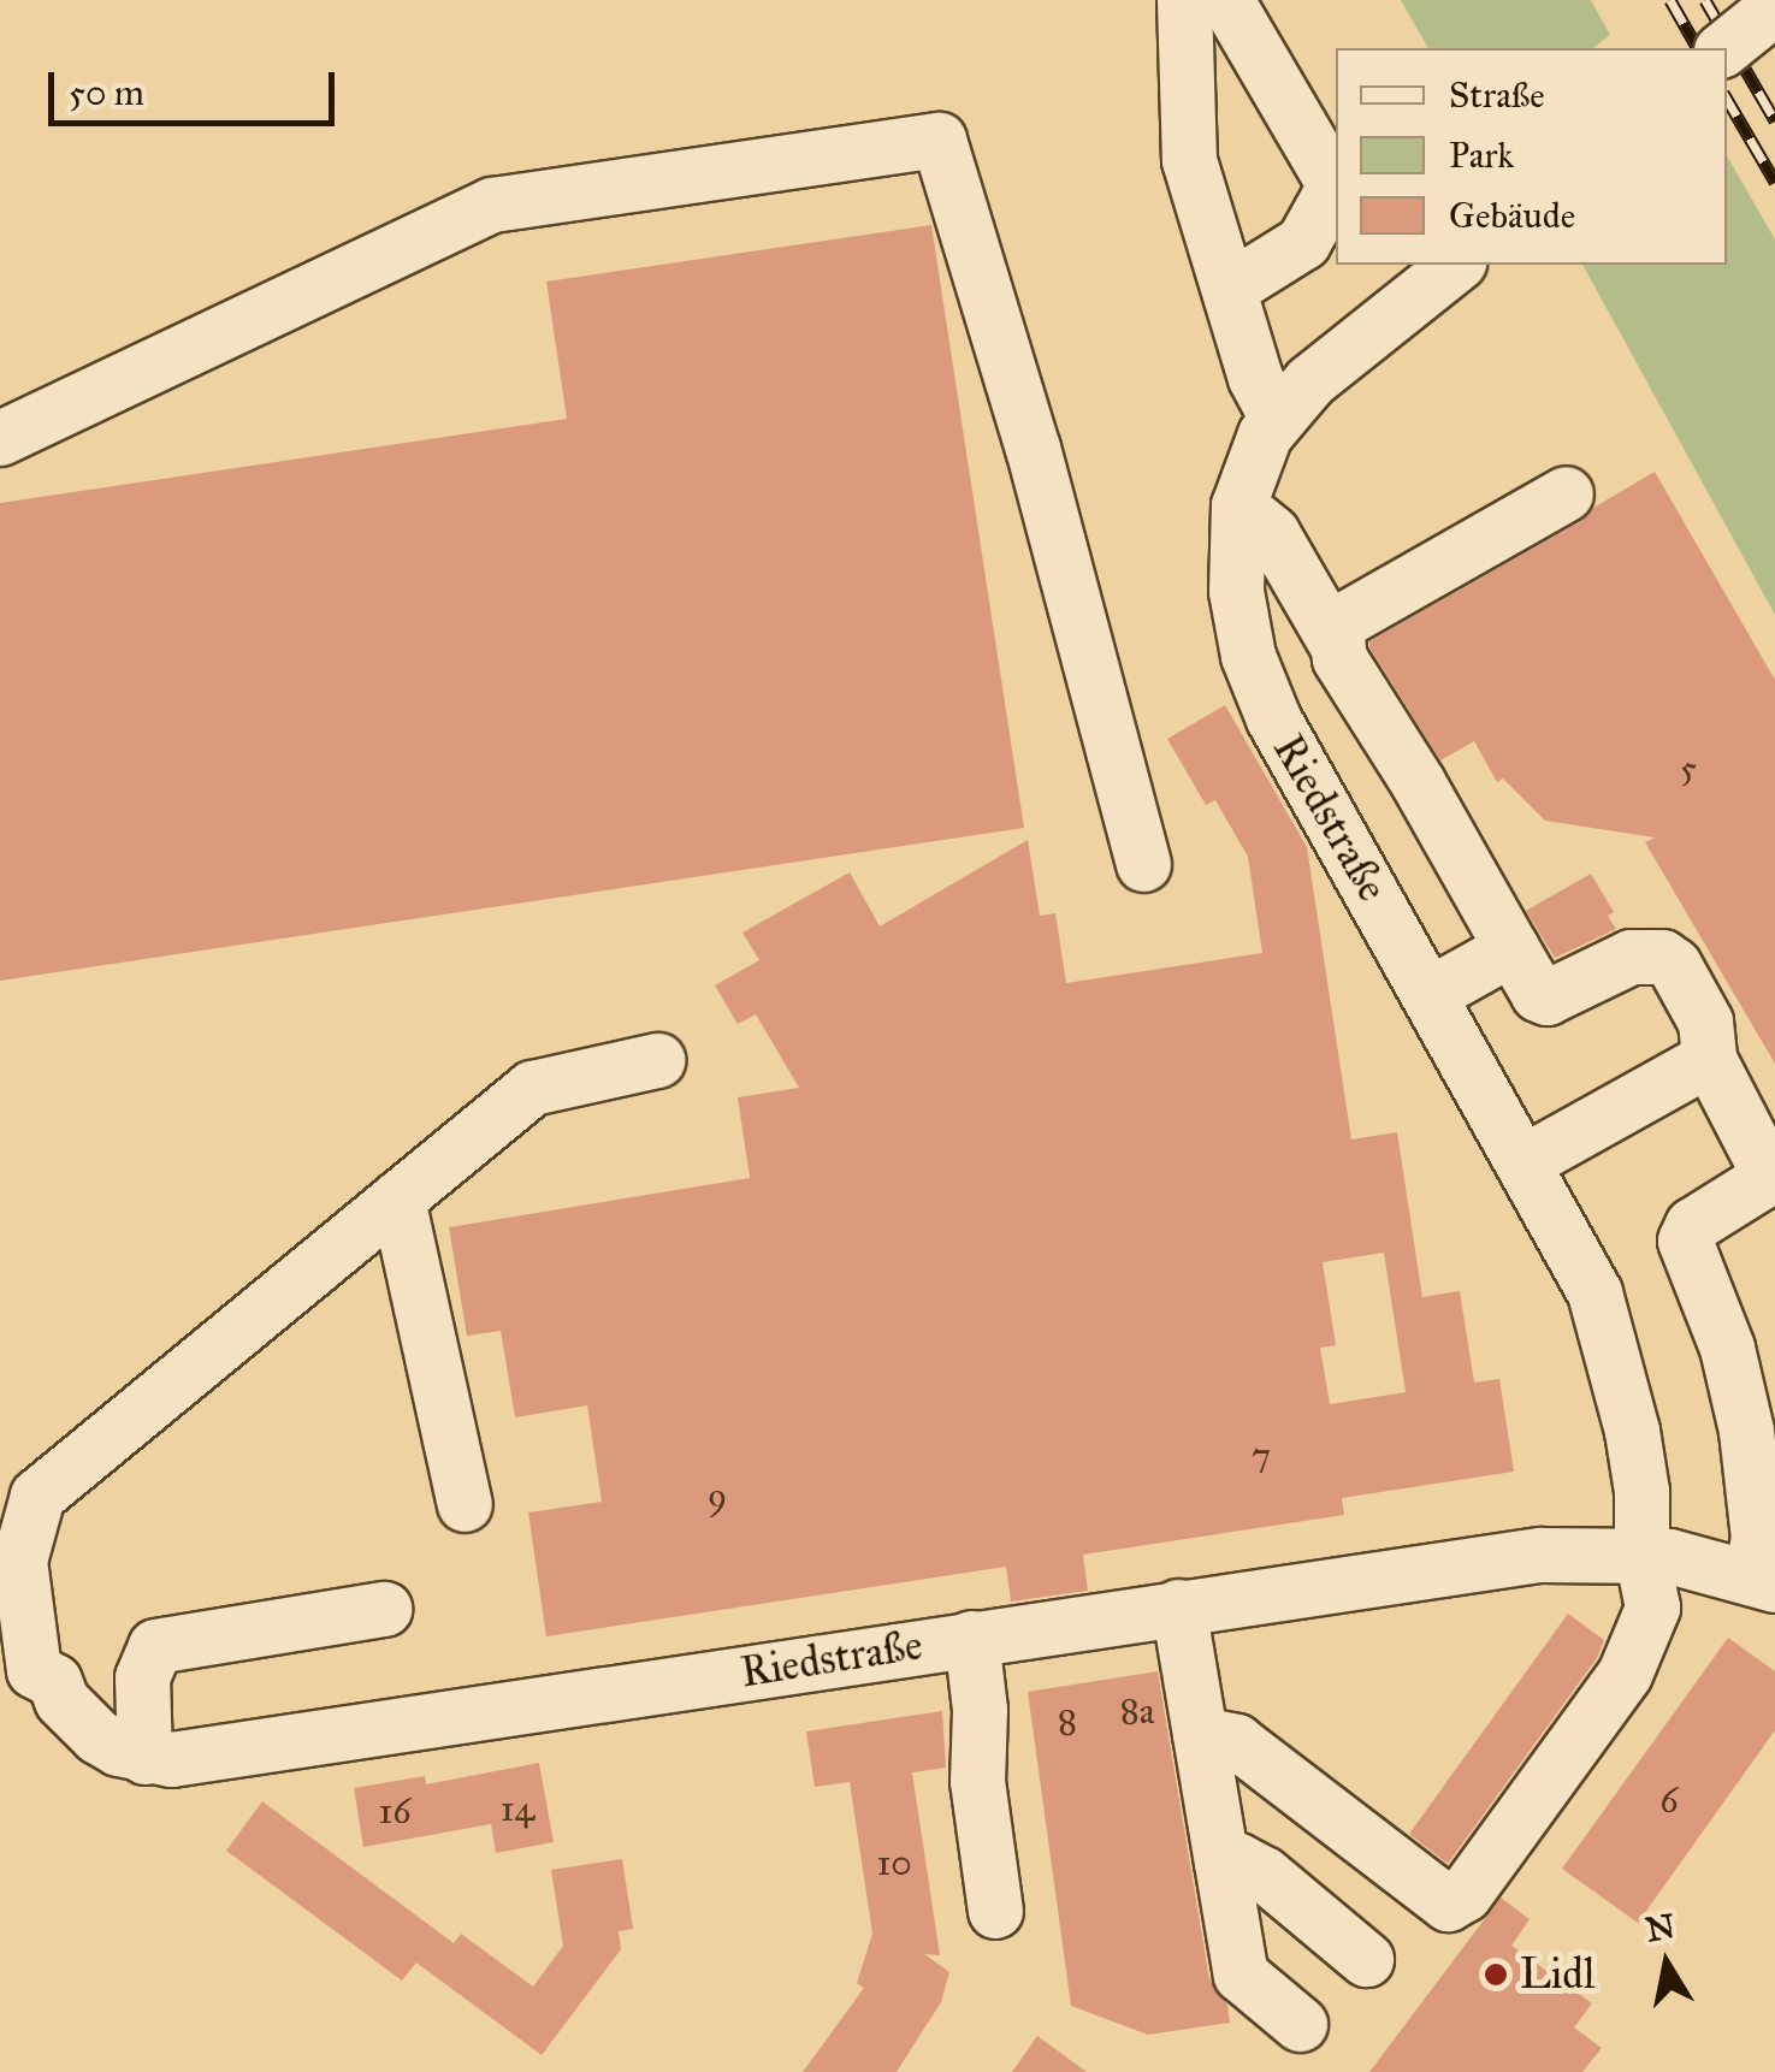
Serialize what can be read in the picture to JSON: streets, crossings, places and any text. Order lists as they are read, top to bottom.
{
  "streets": {
    "street": ["Riedstraße"]
  },
  "places": ["Lidl"],
  "house_numbers": [
    "5",
    "7",
    "9",
    "8a",
    "8",
    "6",
    "14",
    "16",
    "10"
  ],
  "legend": ["Straße", "Park", "Gebäude"],
  "scale_bar": "50 m",
  "north": "top"
}
